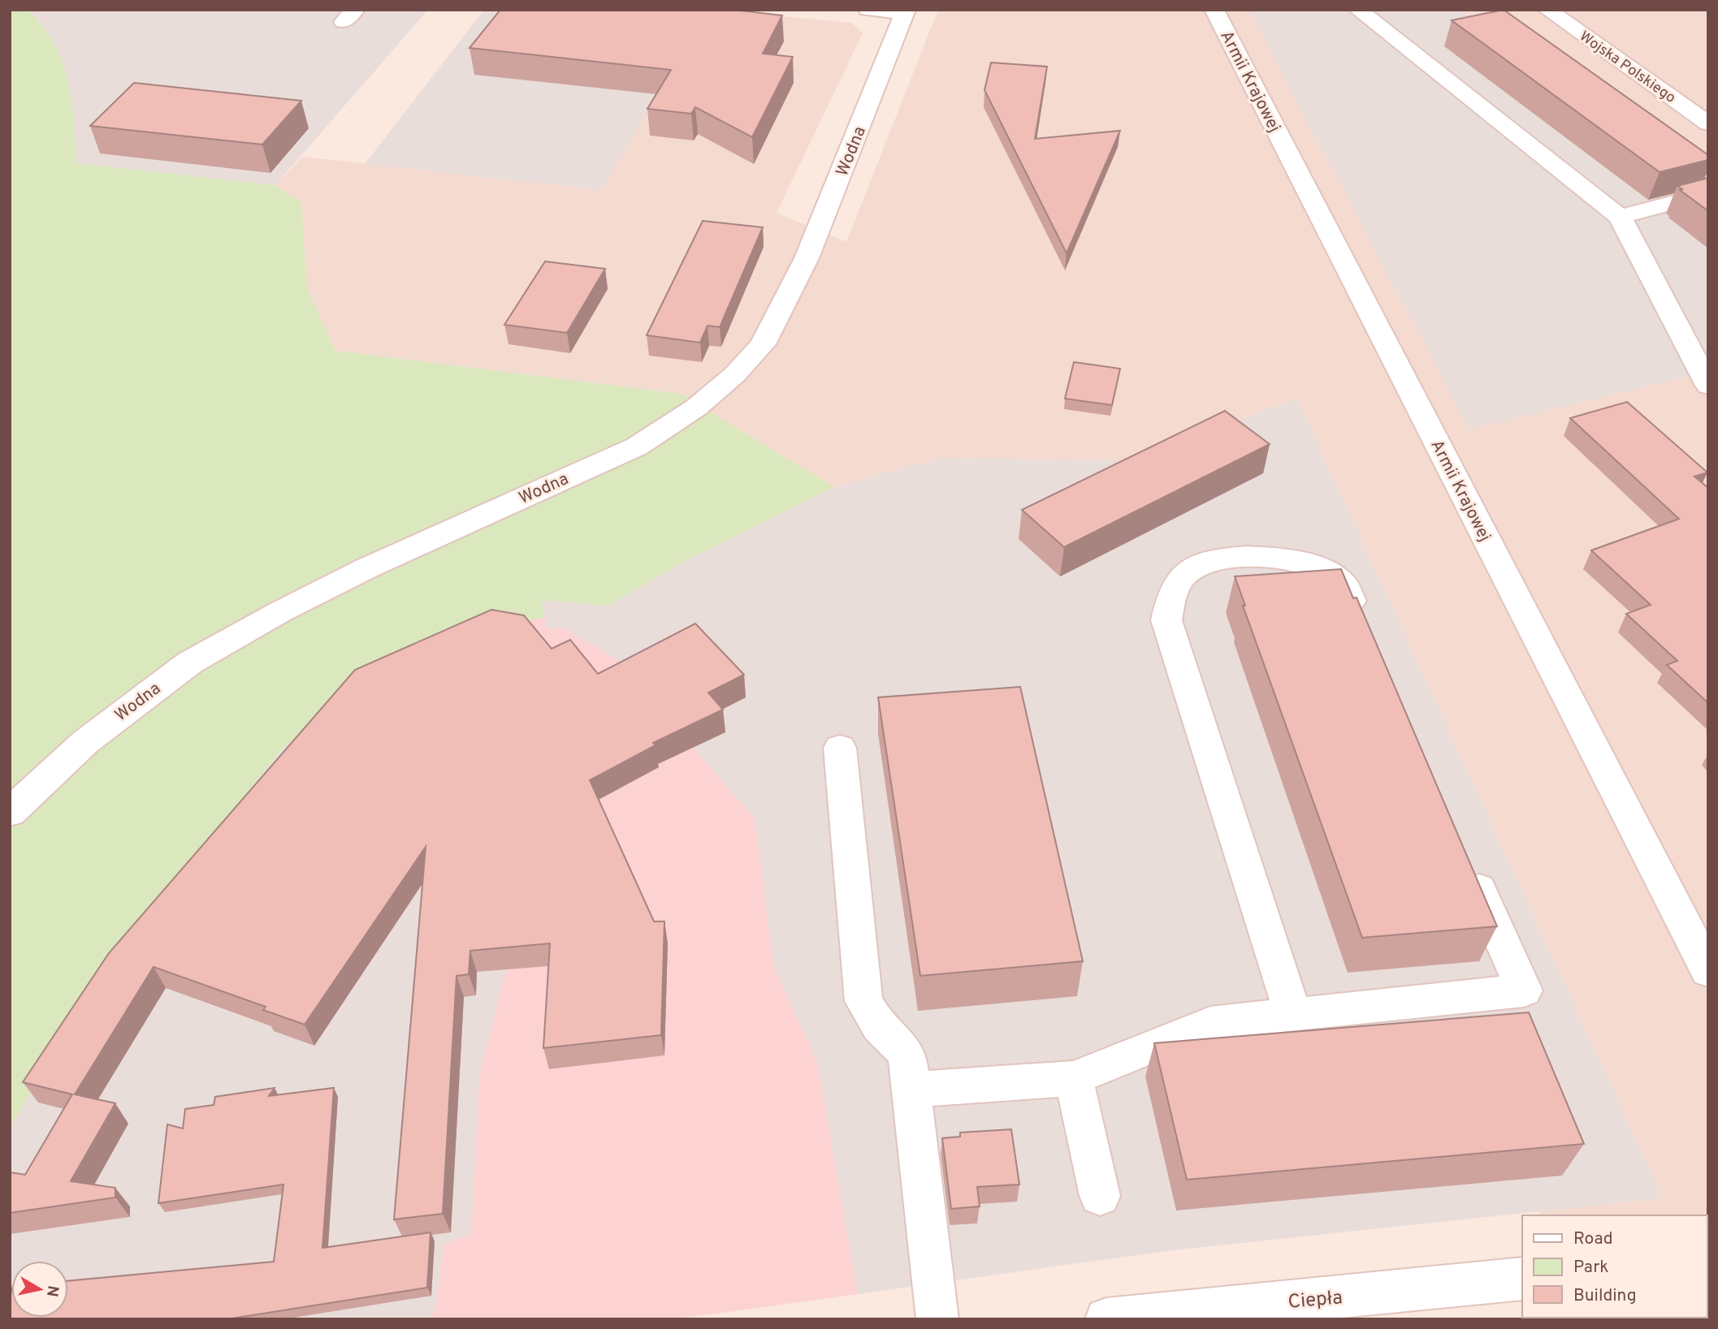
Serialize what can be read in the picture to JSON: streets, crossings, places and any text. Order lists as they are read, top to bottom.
{
  "streets": {
    "street": [
      "Wojska Polskiego",
      "Armii Krajowej",
      "Wodna",
      "Ciepła"
    ]
  },
  "legend": ["Road", "Park", "Building"],
  "north": "right"
}
